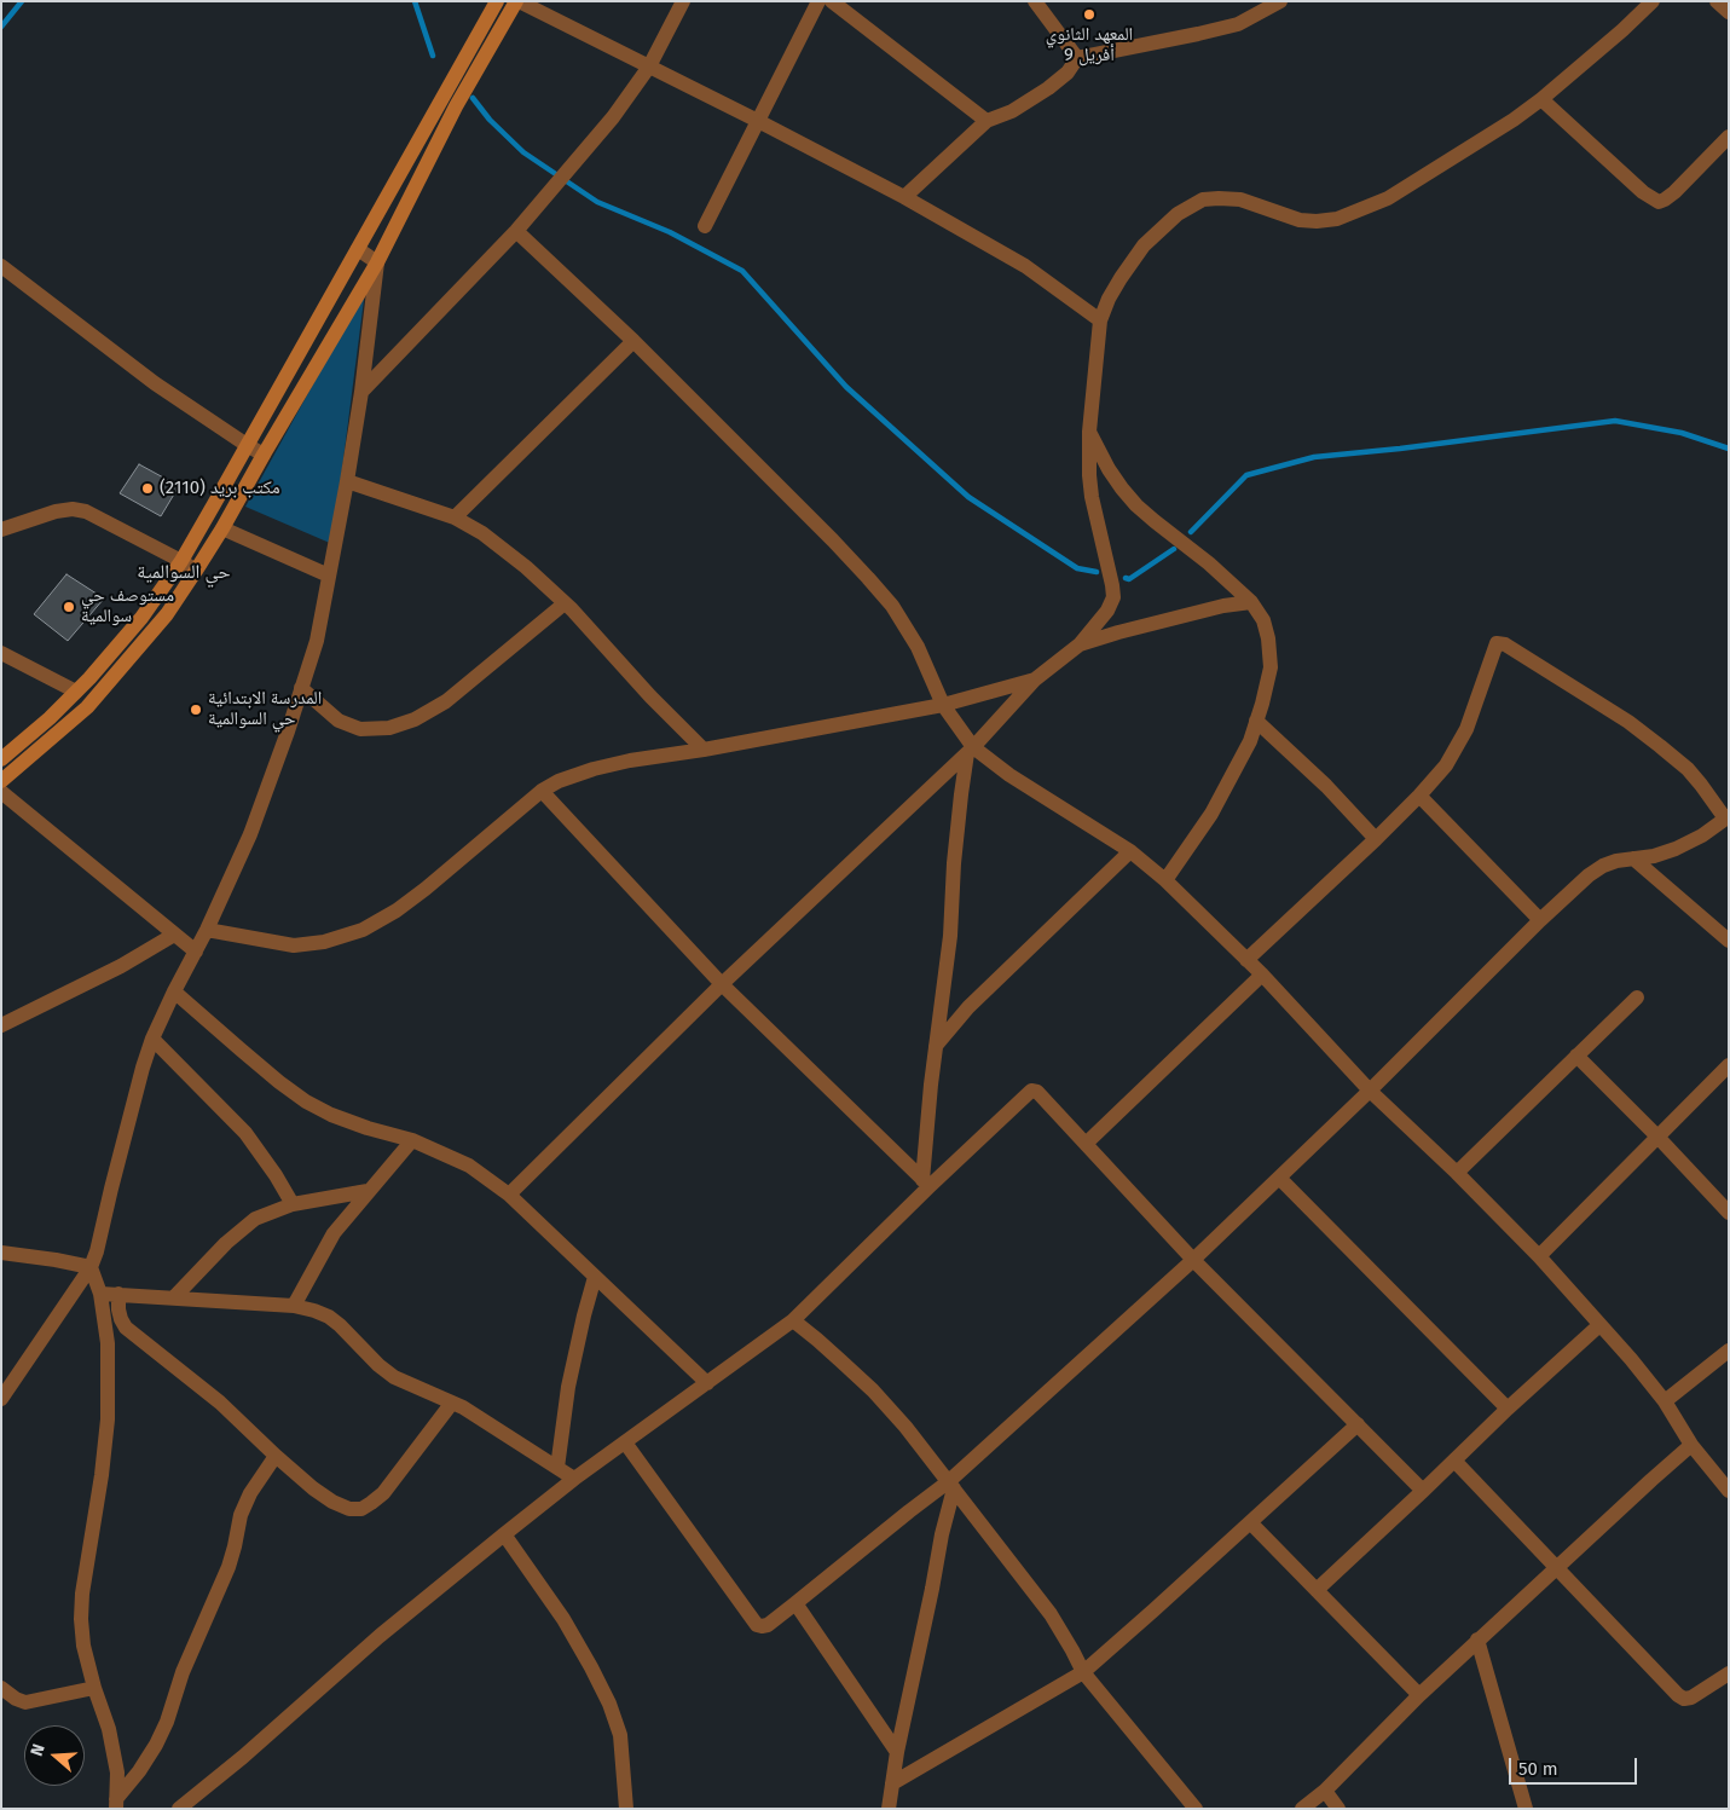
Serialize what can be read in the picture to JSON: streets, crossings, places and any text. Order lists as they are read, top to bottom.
{
  "districts": ["حي السوالمية"],
  "places": [
    "المعهد الثانوي 9 أفريل",
    "مكتب بريد (2110)",
    "مستوصف حي سوالمية",
    "المدرسة الابتدائية حي السوالمية"
  ],
  "scale_bar": "50 m",
  "north": "left"
}
